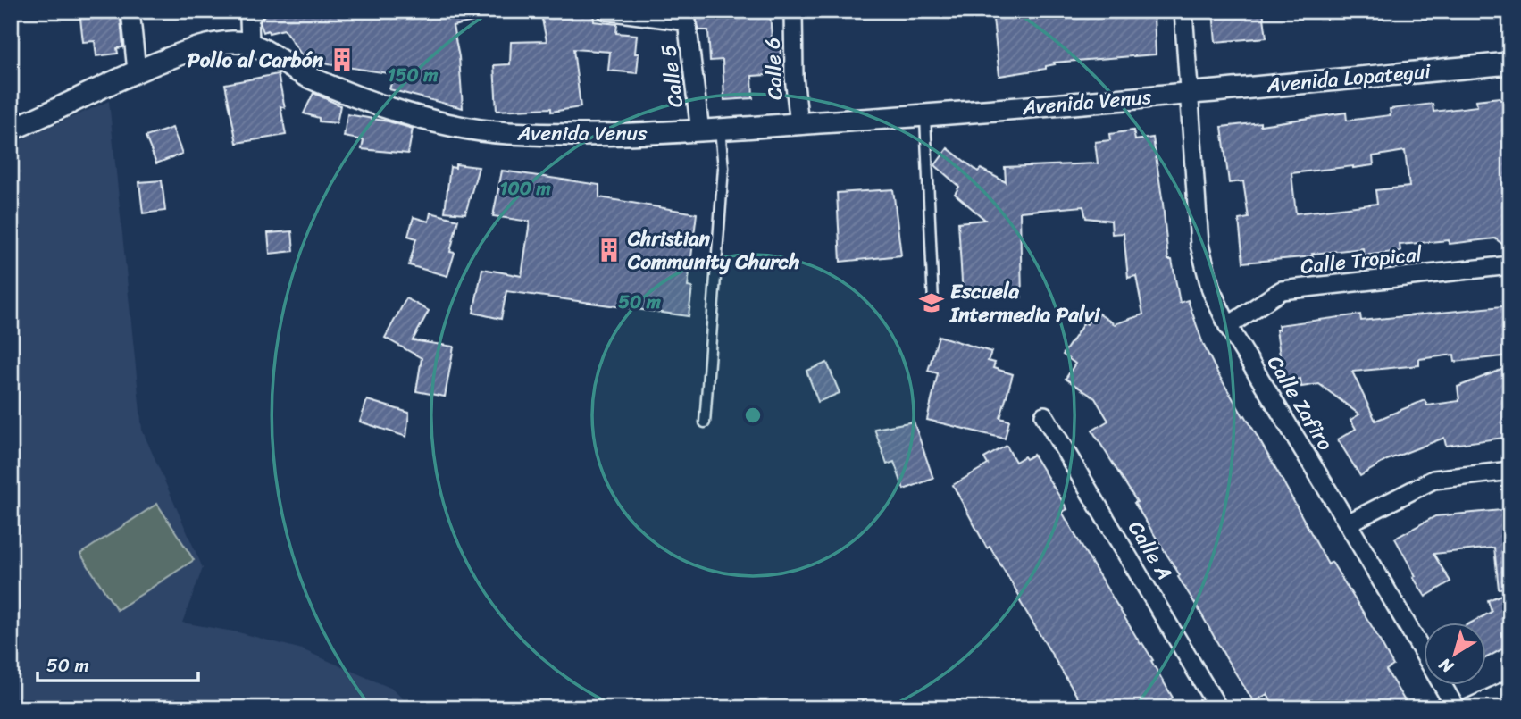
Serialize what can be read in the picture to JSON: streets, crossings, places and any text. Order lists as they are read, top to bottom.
{
  "streets": {
    "street": [
      "Calle 6",
      "Calle 5",
      "Avenida Lopategui",
      "Avenida Venus",
      "Calle Tropical",
      "Calle Zafiro",
      "Calle A"
    ]
  },
  "crossings": [
    ["Calle 6", "Avenida Venus"],
    ["Calle 5", "Avenida Venus"],
    ["Avenida Lopategui", "Avenida Venus"],
    ["Avenida Lopategui", "Calle Zafiro"],
    ["Avenida Venus", "Calle Zafiro"],
    ["Calle Tropical", "Calle Zafiro"]
  ],
  "places": {
    "building": ["Pollo al Carbón", "Christian Community Church"],
    "school or university": ["Escuela Intermedia Palvi"]
  },
  "scale_bar": "50 m",
  "north": "bottom left",
  "rings": ["150 m", "100 m", "50 m"]
}
